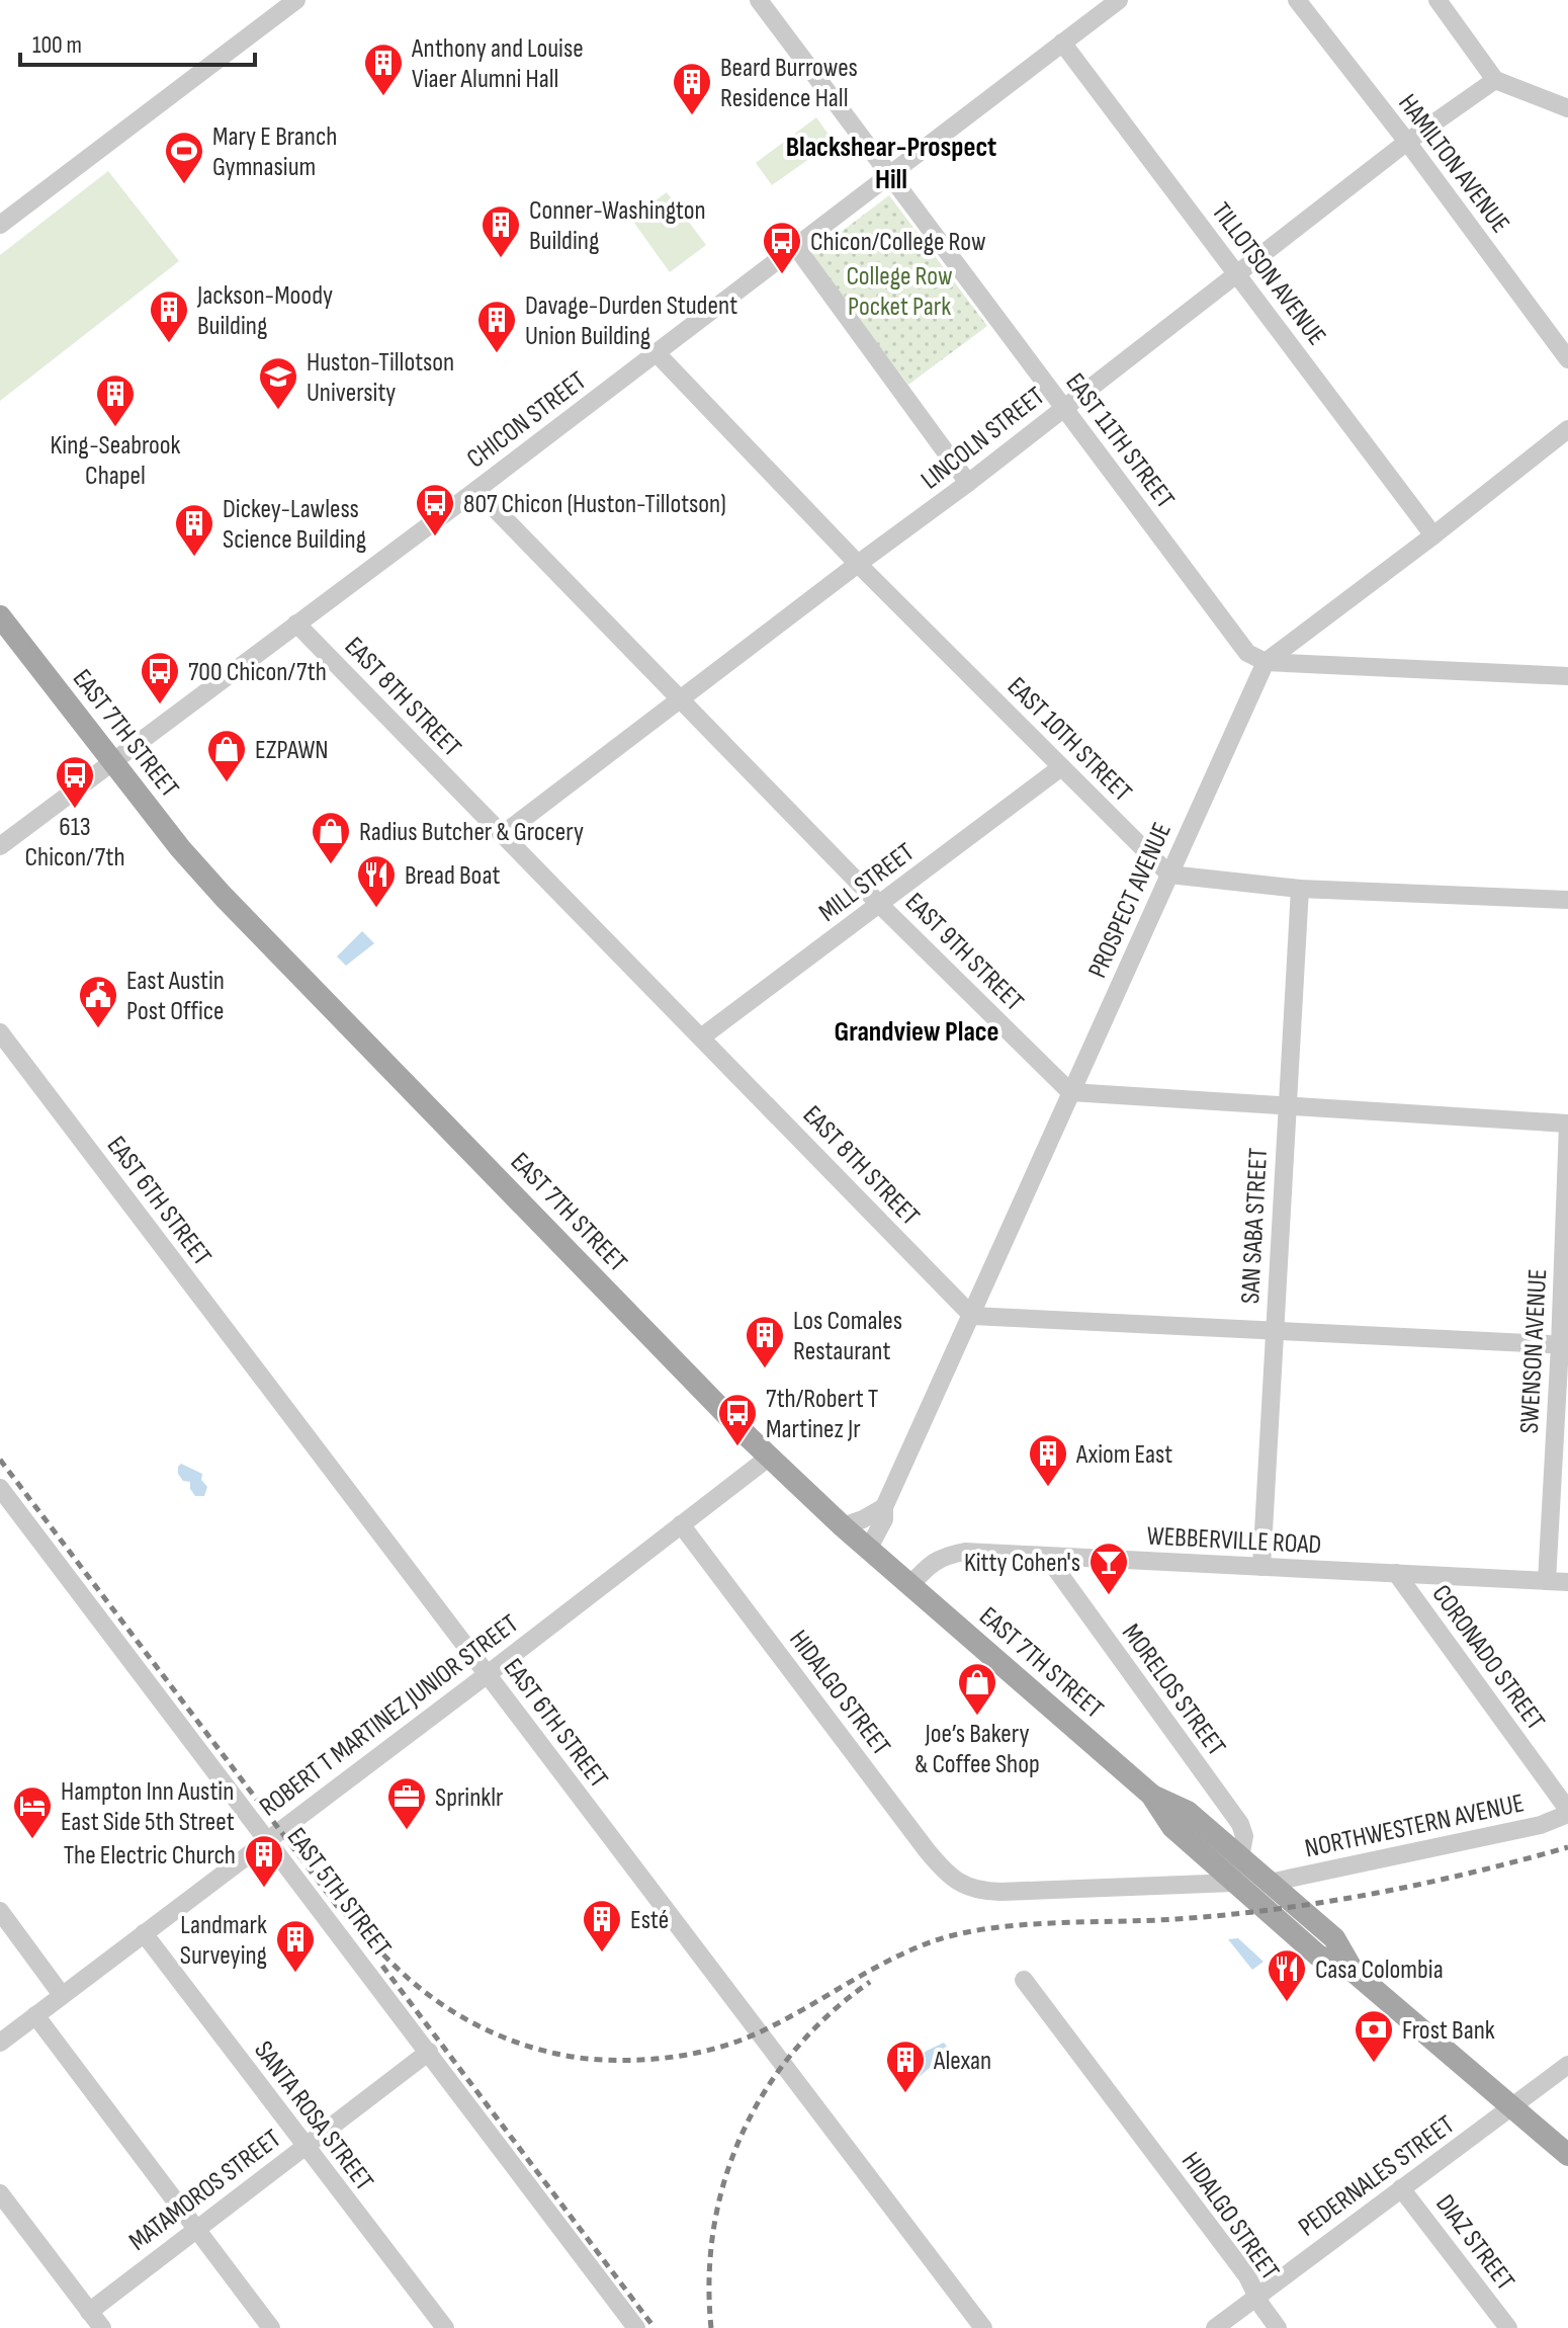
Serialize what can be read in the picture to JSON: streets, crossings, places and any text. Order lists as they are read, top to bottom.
{
  "streets": {
    "main road": ["EAST 7TH STREET"],
    "street": [
      "HAMILTON AVENUE",
      "TILLOTSON AVENUE",
      "CHICON STREET",
      "LINCOLN STREET",
      "EAST 11TH STREET",
      "EAST 8TH STREET",
      "EAST 10TH STREET",
      "MILL STREET",
      "PROSPECT AVENUE",
      "EAST 9TH STREET",
      "EAST 6TH STREET",
      "SAN SABA STREET",
      "SWENSON AVENUE",
      "WEBBERVILLE ROAD",
      "CORONADO STREET",
      "MORELOS STREET",
      "HIDALGO STREET",
      "ROBERT T MARTINEZ JUNIOR STREET",
      "NORTHWESTERN AVENUE",
      "EAST 5TH STREET",
      "SANTA ROSA STREET",
      "PEDERNALES STREET",
      "MATAMOROS STREET",
      "DIAZ STREET"
    ]
  },
  "crossings": [
    ["HAMILTON AVENUE", "LINCOLN STREET"],
    ["TILLOTSON AVENUE", "CHICON STREET"],
    ["TILLOTSON AVENUE", "LINCOLN STREET"],
    ["TILLOTSON AVENUE", "PROSPECT AVENUE"],
    ["CHICON STREET", "EAST 11TH STREET"],
    ["CHICON STREET", "EAST 8TH STREET"],
    ["CHICON STREET", "EAST 7TH STREET"],
    ["CHICON STREET", "EAST 10TH STREET"],
    ["CHICON STREET", "EAST 9TH STREET"],
    ["LINCOLN STREET", "EAST 11TH STREET"],
    ["LINCOLN STREET", "EAST 8TH STREET"],
    ["LINCOLN STREET", "EAST 10TH STREET"],
    ["LINCOLN STREET", "EAST 9TH STREET"],
    ["EAST 11TH STREET", "PROSPECT AVENUE"],
    ["EAST 8TH STREET", "MILL STREET"],
    ["EAST 8TH STREET", "PROSPECT AVENUE"],
    ["EAST 7TH STREET", "PROSPECT AVENUE"],
    ["EAST 7TH STREET", "WEBBERVILLE ROAD"],
    ["EAST 7TH STREET", "MORELOS STREET"],
    ["EAST 7TH STREET", "HIDALGO STREET"],
    ["EAST 7TH STREET", "ROBERT T MARTINEZ JUNIOR STREET"],
    ["EAST 7TH STREET", "NORTHWESTERN AVENUE"],
    ["EAST 7TH STREET", "PEDERNALES STREET"],
    ["EAST 10TH STREET", "MILL STREET"],
    ["EAST 10TH STREET", "PROSPECT AVENUE"],
    ["MILL STREET", "EAST 9TH STREET"],
    ["PROSPECT AVENUE", "EAST 9TH STREET"],
    ["EAST 6TH STREET", "ROBERT T MARTINEZ JUNIOR STREET"],
    ["SAN SABA STREET", "WEBBERVILLE ROAD"],
    ["SWENSON AVENUE", "WEBBERVILLE ROAD"],
    ["WEBBERVILLE ROAD", "CORONADO STREET"],
    ["WEBBERVILLE ROAD", "MORELOS STREET"],
    ["CORONADO STREET", "NORTHWESTERN AVENUE"],
    ["HIDALGO STREET", "ROBERT T MARTINEZ JUNIOR STREET"],
    ["HIDALGO STREET", "PEDERNALES STREET"],
    ["ROBERT T MARTINEZ JUNIOR STREET", "EAST 5TH STREET"],
    ["ROBERT T MARTINEZ JUNIOR STREET", "SANTA ROSA STREET"],
    ["EAST 5TH STREET", "MATAMOROS STREET"],
    ["SANTA ROSA STREET", "MATAMOROS STREET"],
    ["PEDERNALES STREET", "DIAZ STREET"]
  ],
  "districts": ["Blackshear-Prospect Hill", "Grandview Place"],
  "parks": ["College Row Pocket Park"],
  "places": {
    "building": [
      "Anthony and Louise Viaer Alumni Hall",
      "Beard Burrowes Residence Hall",
      "Conner-Washington Building",
      "Jackson-Moody Building",
      "Davage-Durden Student Union Building",
      "King-Seabrook Chapel",
      "Dickey-Lawless Science Building",
      "Los Comales Restaurant",
      "Axiom East",
      "The Electric Church",
      "Esté",
      "Landmark Surveying",
      "Alexan"
    ],
    "sports": ["Mary E Branch Gymnasium"],
    "bus stop": [
      "Chicon/College Row",
      "807 Chicon (Huston-Tillotson)",
      "700 Chicon/7th",
      "613 Chicon/7th",
      "7th/Robert T Martinez Jr"
    ],
    "school or university": ["Huston-Tillotson University"],
    "shop": ["EZPAWN", "Radius Butcher & Grocery", "Joe’s Bakery & Coffee Shop"],
    "restaurant": ["Bread Boat", "Casa Colombia"],
    "public building": ["East Austin Post Office"],
    "bar": ["Kitty Cohen's"],
    "office": ["Sprinklr"],
    "hotel": ["Hampton Inn Austin East Side 5th Street"],
    "bank": ["Frost Bank"]
  },
  "scale_bar": "100 m"
}
